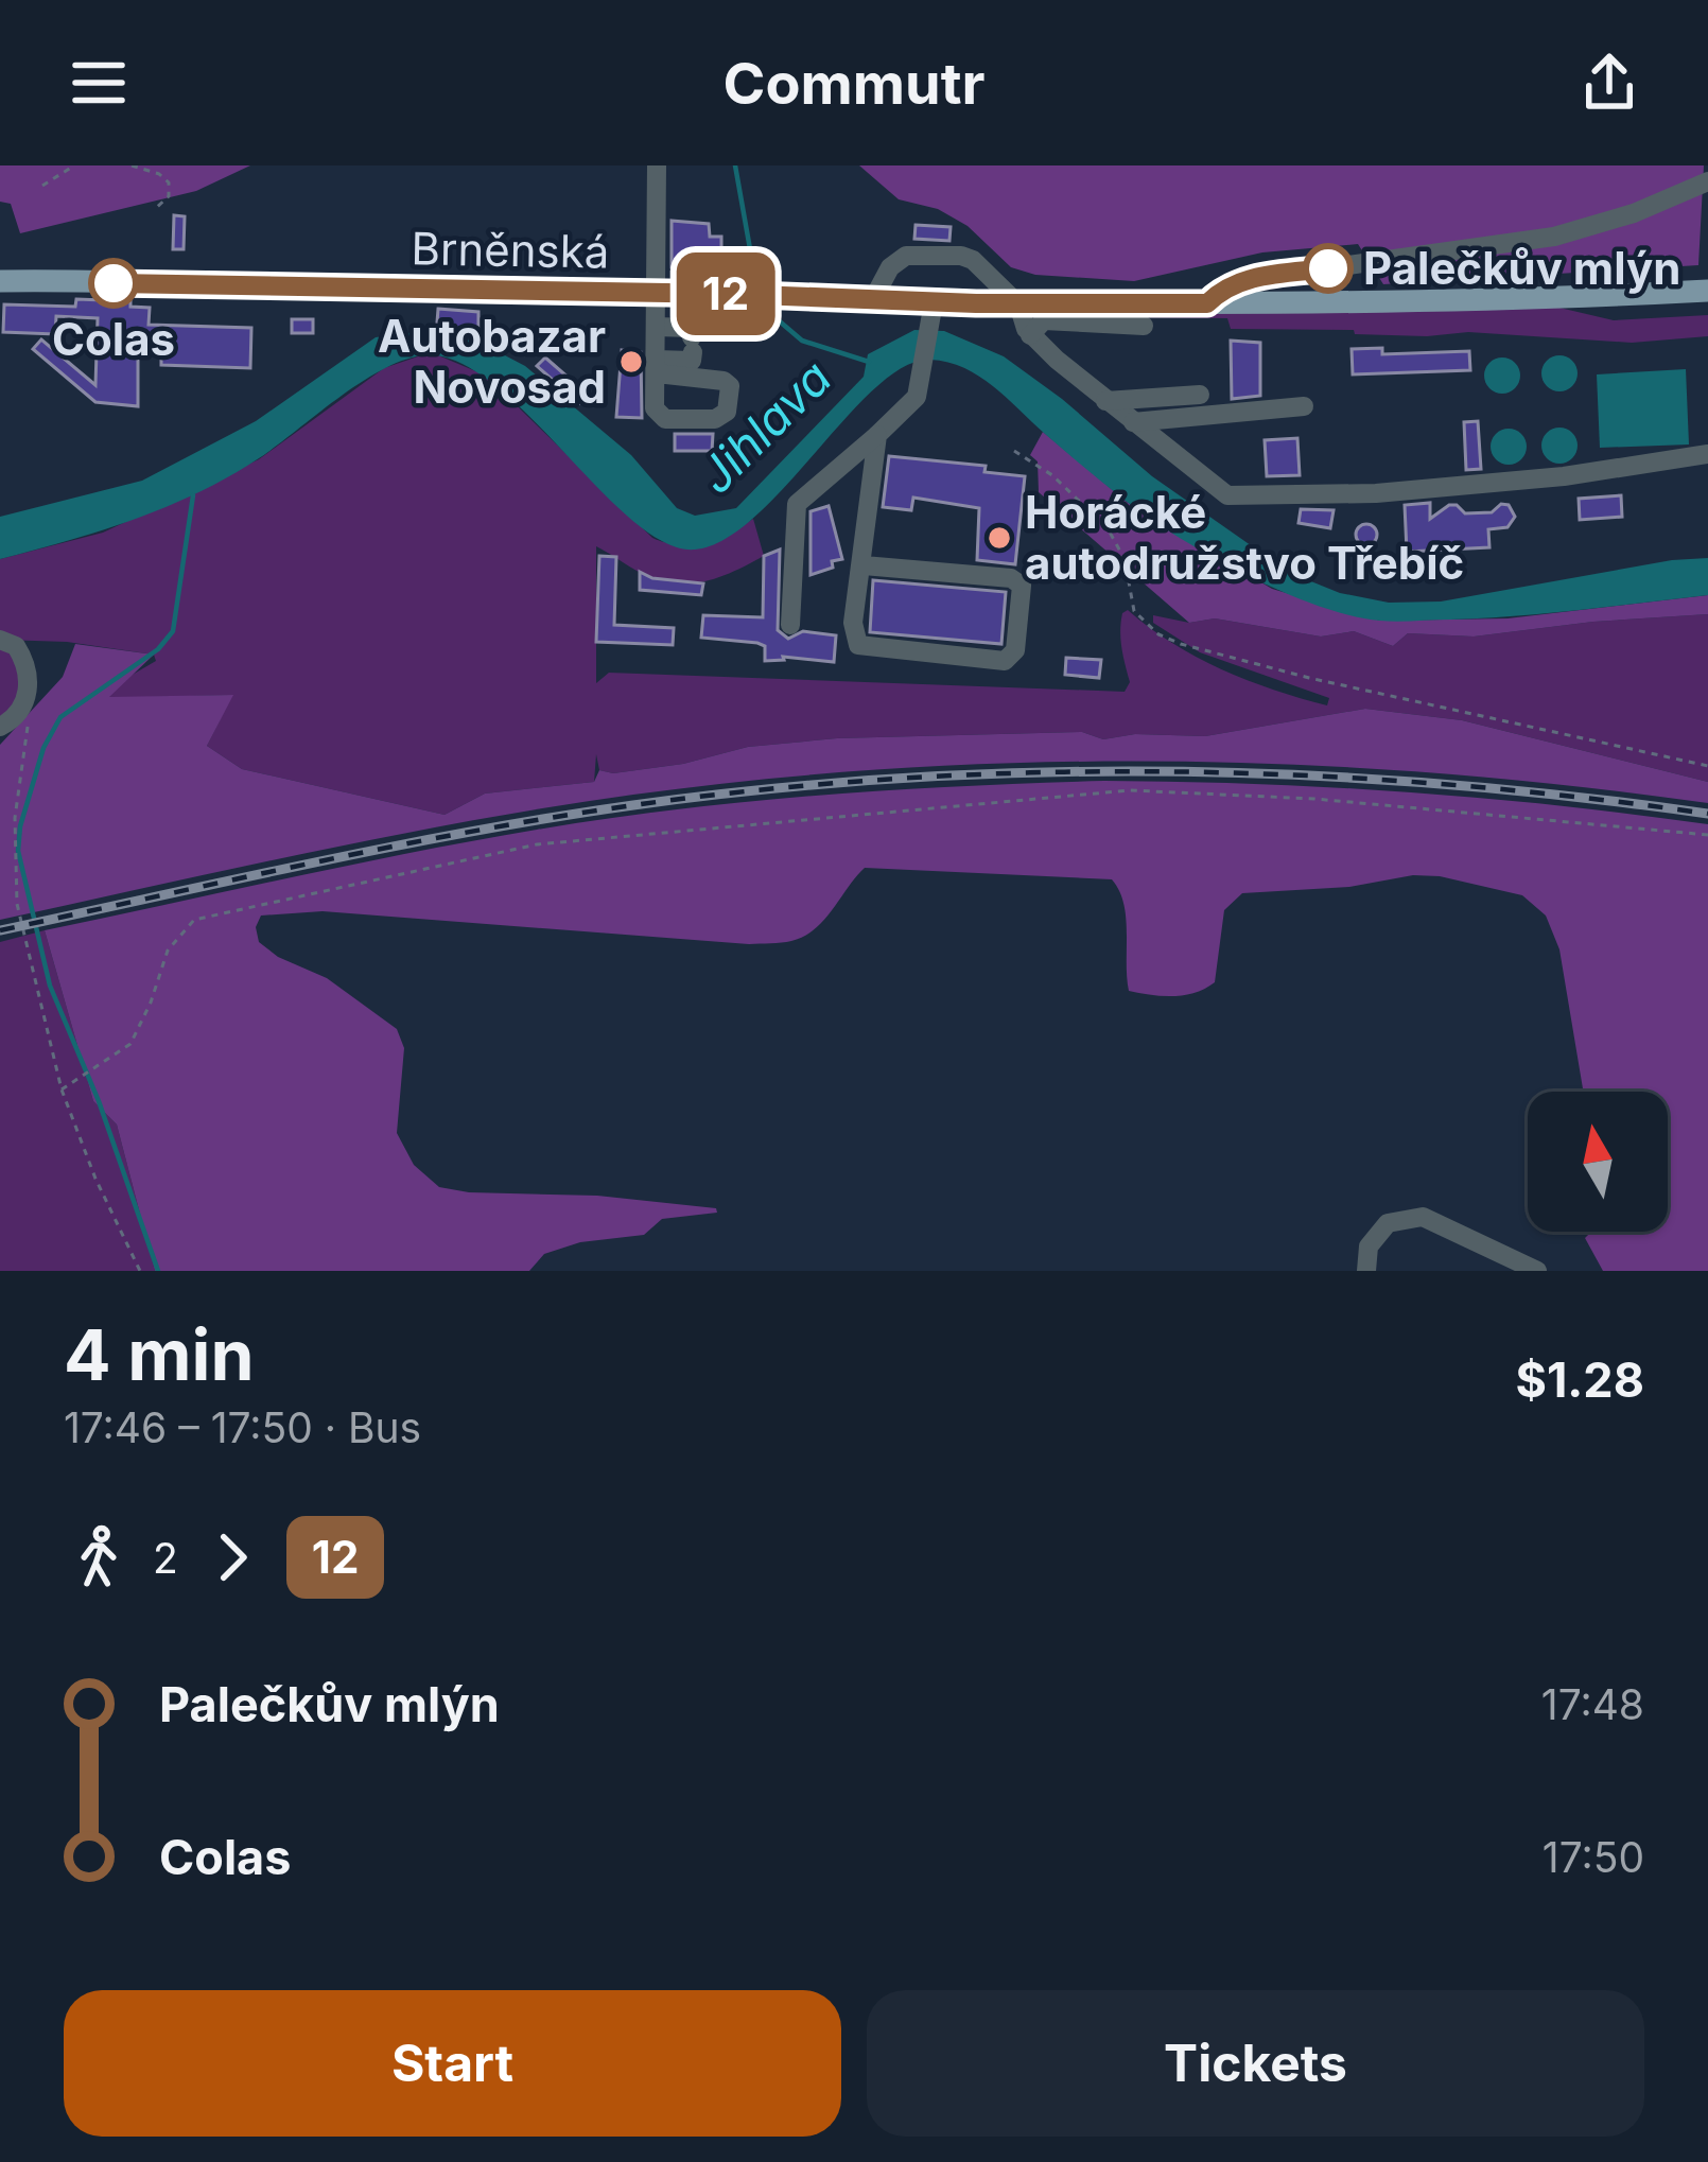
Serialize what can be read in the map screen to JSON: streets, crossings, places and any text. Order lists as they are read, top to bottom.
{
  "streets": {
    "main road": ["Brněnská"]
  },
  "water": ["Jihlava"],
  "places": [
    "Palečkův mlýn",
    "Colas",
    "Autobazar Novosad",
    "Horácké autodružstvo Třebíč"
  ],
  "lines": ["bus line 12"],
  "north": "top",
  "page": {
    "header": "Commutr",
    "on_map": "12",
    "heading": ["4 min", "17:46 – 17:50 · Bus", "$1.28"],
    "legs": ["2", "12"],
    "list": [
      {
        "name": "Palečkův mlýn",
        "value": "17:48"
      },
      {
        "name": "Colas",
        "value": "17:50"
      }
    ],
    "buttons": ["Start", "Tickets"]
  }
}
